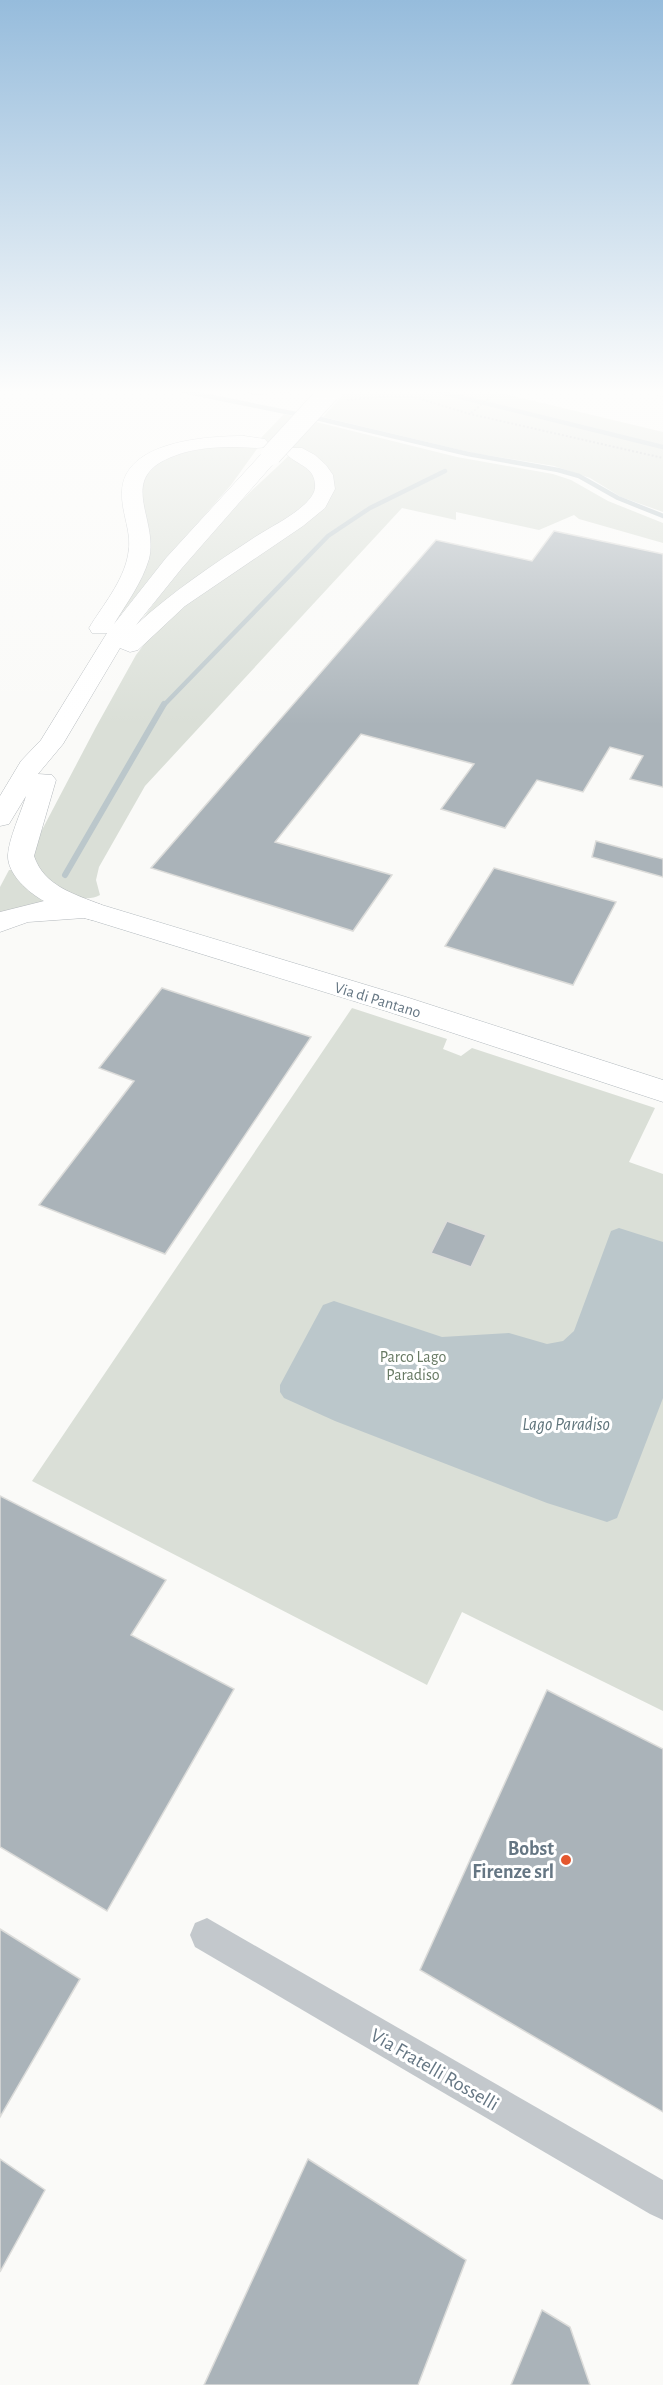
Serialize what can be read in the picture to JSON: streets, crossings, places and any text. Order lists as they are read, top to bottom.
{
  "streets": {
    "main road": ["Via di Pantano"],
    "street": ["Via Fratelli Rosselli"]
  },
  "water": ["Lago Paradiso"],
  "parks": ["Parco Lago Paradiso"],
  "places": ["Bobst Firenze srl"]
}
